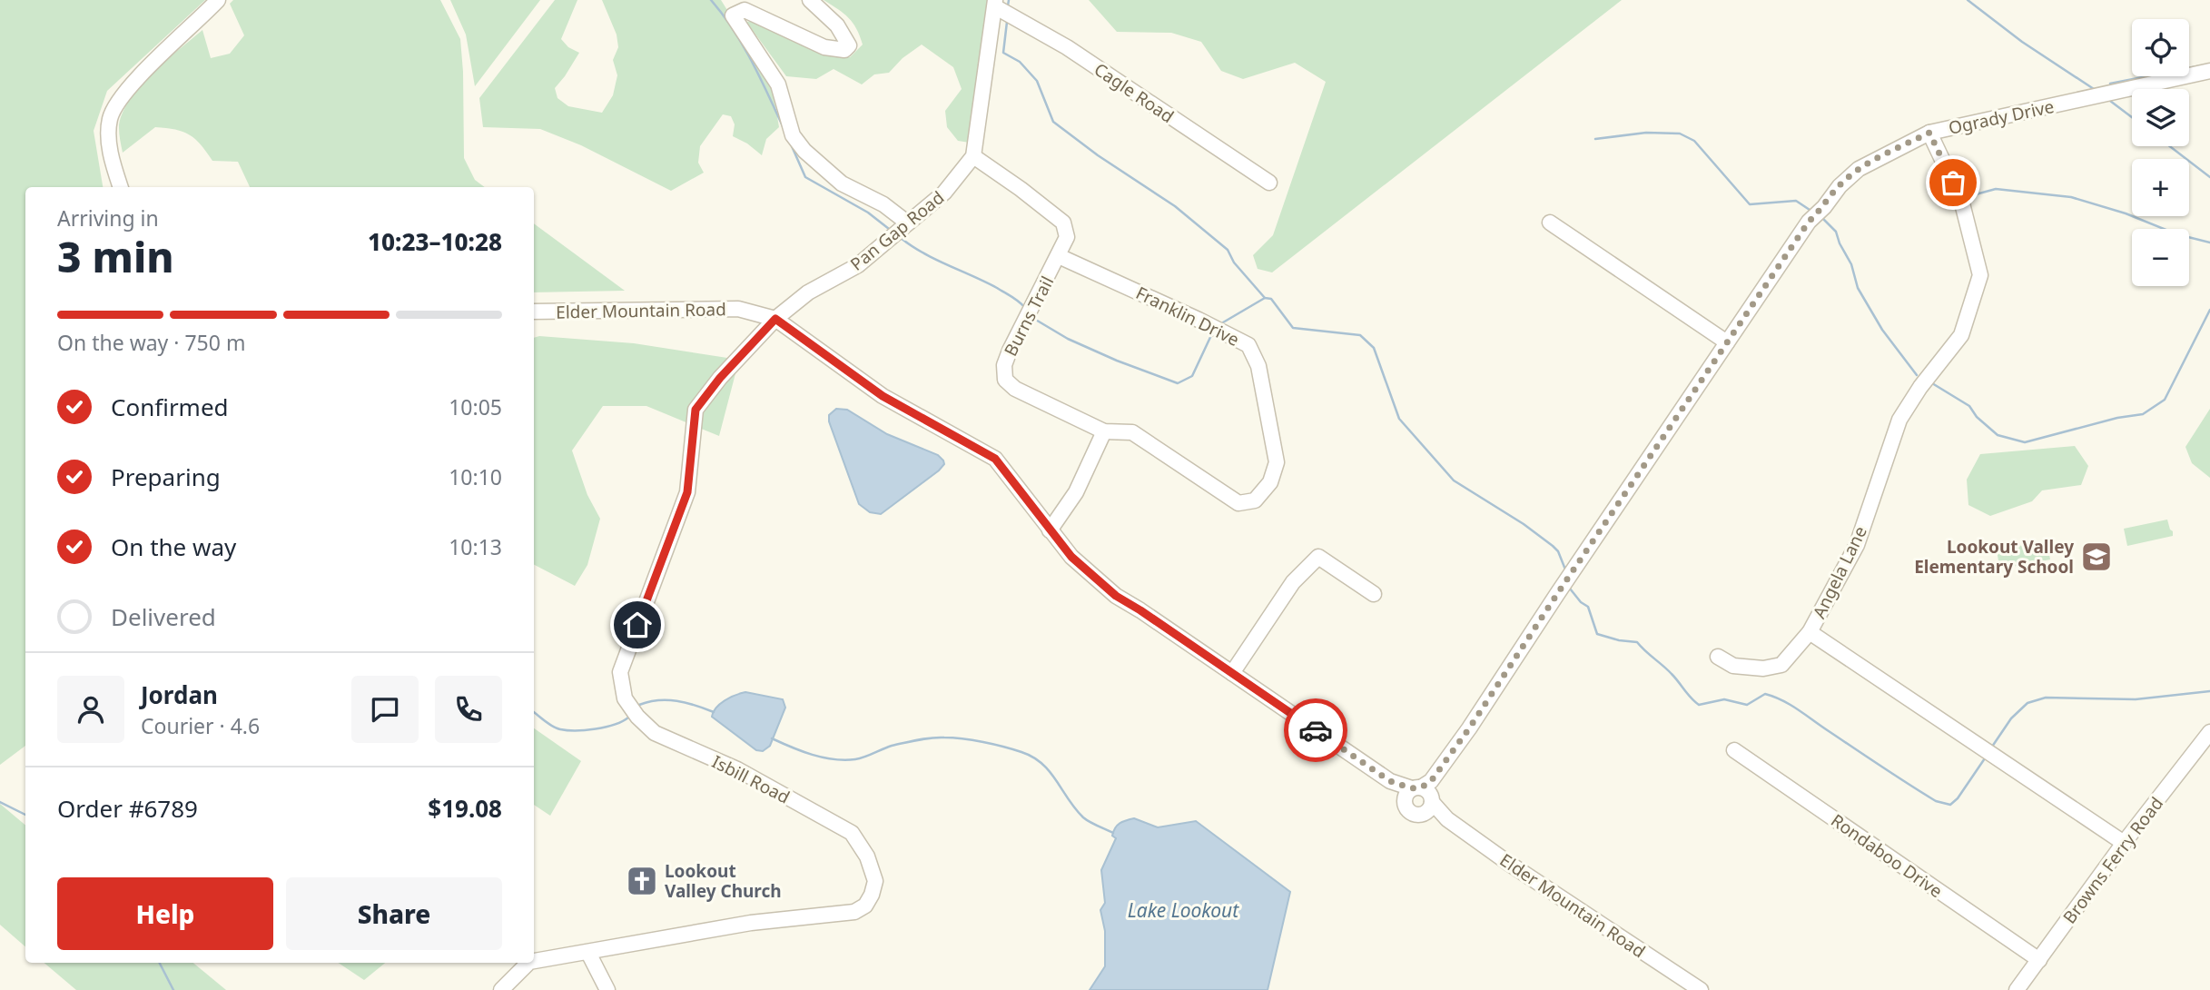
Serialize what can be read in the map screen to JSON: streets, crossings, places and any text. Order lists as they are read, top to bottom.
{
  "streets": {
    "street": [
      "Cagle Road",
      "Ogrady Drive",
      "Pan Gap Road",
      "Elder Mountain Road",
      "Burns Trail",
      "Franklin Drive",
      "Angela Lane",
      "Isbill Road",
      "Rondaboo Drive",
      "Browns Ferry Road"
    ]
  },
  "crossings": [
    ["Cagle Road", "Pan Gap Road"],
    ["Ogrady Drive", "Elder Mountain Road"],
    ["Ogrady Drive", "Angela Lane"],
    ["Pan Gap Road", "Elder Mountain Road"],
    ["Pan Gap Road", "Isbill Road"],
    ["Elder Mountain Road", "Isbill Road"],
    ["Burns Trail", "Franklin Drive"],
    ["Angela Lane", "Browns Ferry Road"],
    ["Rondaboo Drive", "Browns Ferry Road"]
  ],
  "water": ["Lake Lookout"],
  "places": {
    "school or university": ["Lookout Valley Elementary School"],
    "church": ["Lookout Valley Church"]
  },
  "page": {
    "map_buttons": ["+", "−"],
    "heading": ["3 min", "Arriving in", "10:23–10:28"],
    "panel": [
      "Jordan",
      "Courier · 4.6",
      "Order #6789",
      "$19.08"
    ],
    "bar": "On the way · 750 m",
    "list": [
      ["Confirmed", "10:05"],
      ["Preparing", "10:10"],
      ["On the way", "10:13"],
      "Delivered"
    ],
    "buttons": ["Help", "Share"]
  }
}
